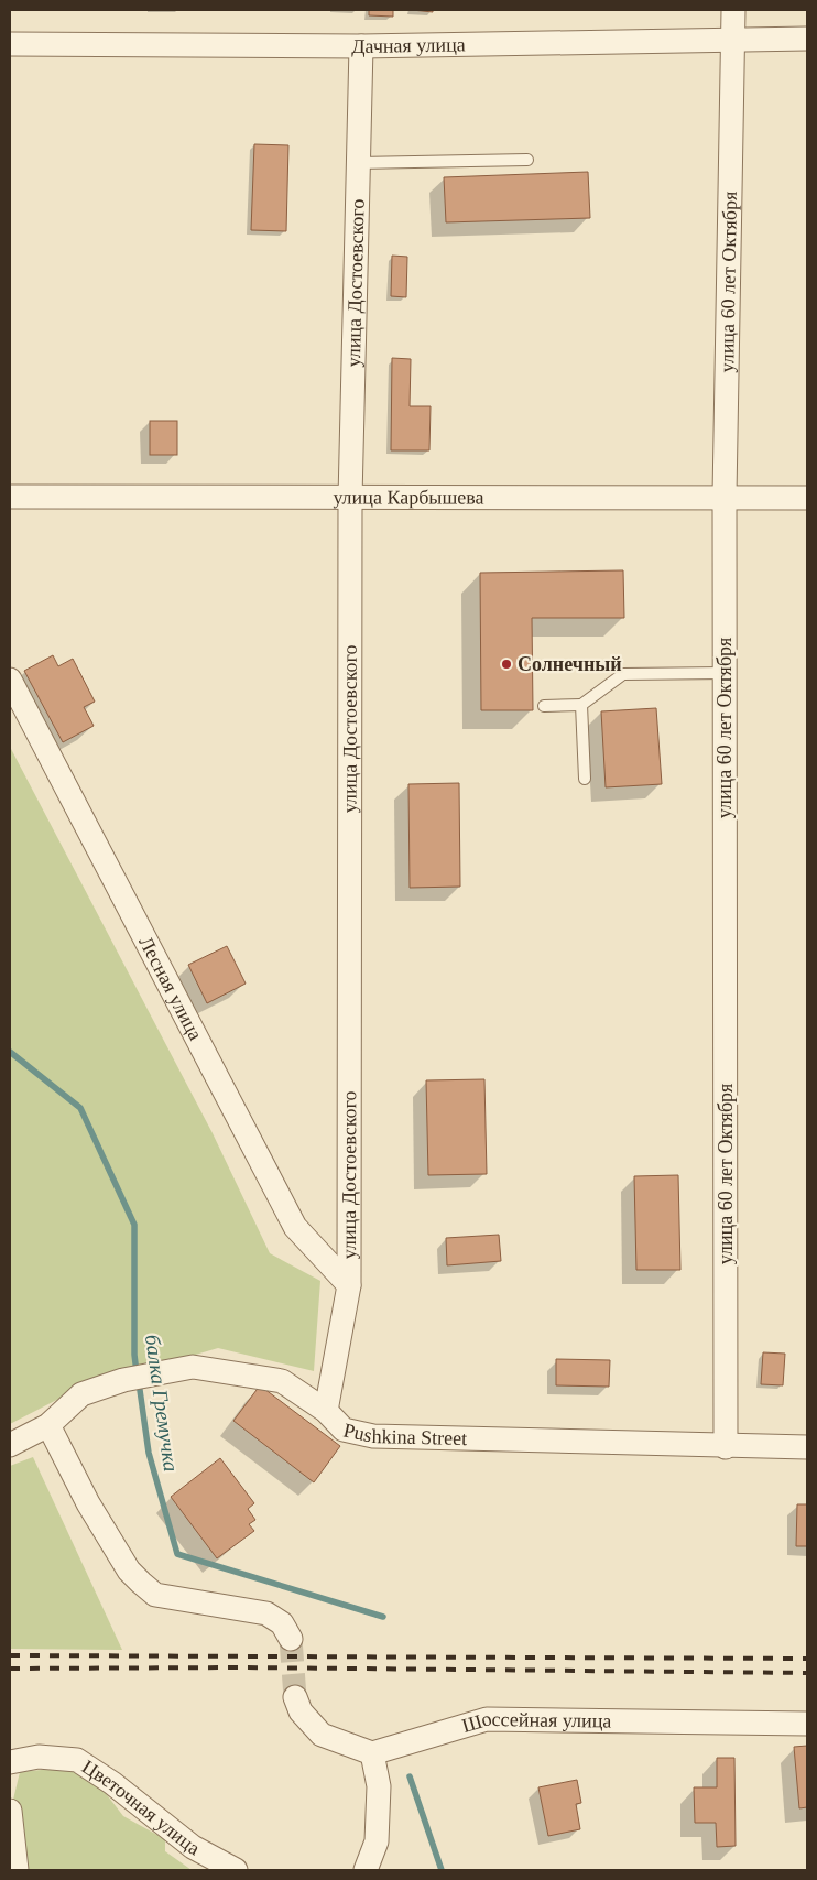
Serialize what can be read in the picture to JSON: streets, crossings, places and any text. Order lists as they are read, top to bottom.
{
  "streets": {
    "street": [
      "Дачная улица",
      "улица 60 лет Октября",
      "улица Достоевского",
      "улица Карбышева",
      "Лесная улица",
      "Pushkina Street",
      "Шоссейная улица",
      "Цветочная улица"
    ]
  },
  "crossings": [
    ["Дачная улица", "улица 60 лет Октября"],
    ["Дачная улица", "улица Достоевского"],
    ["улица 60 лет Октября", "улица Карбышева"],
    ["улица 60 лет Октября", "Pushkina Street"],
    ["улица Достоевского", "улица Карбышева"],
    ["улица Достоевского", "Лесная улица"],
    ["улица Достоевского", "Pushkina Street"]
  ],
  "water": ["балка Гремучка"],
  "places": ["Солнечный"]
}
